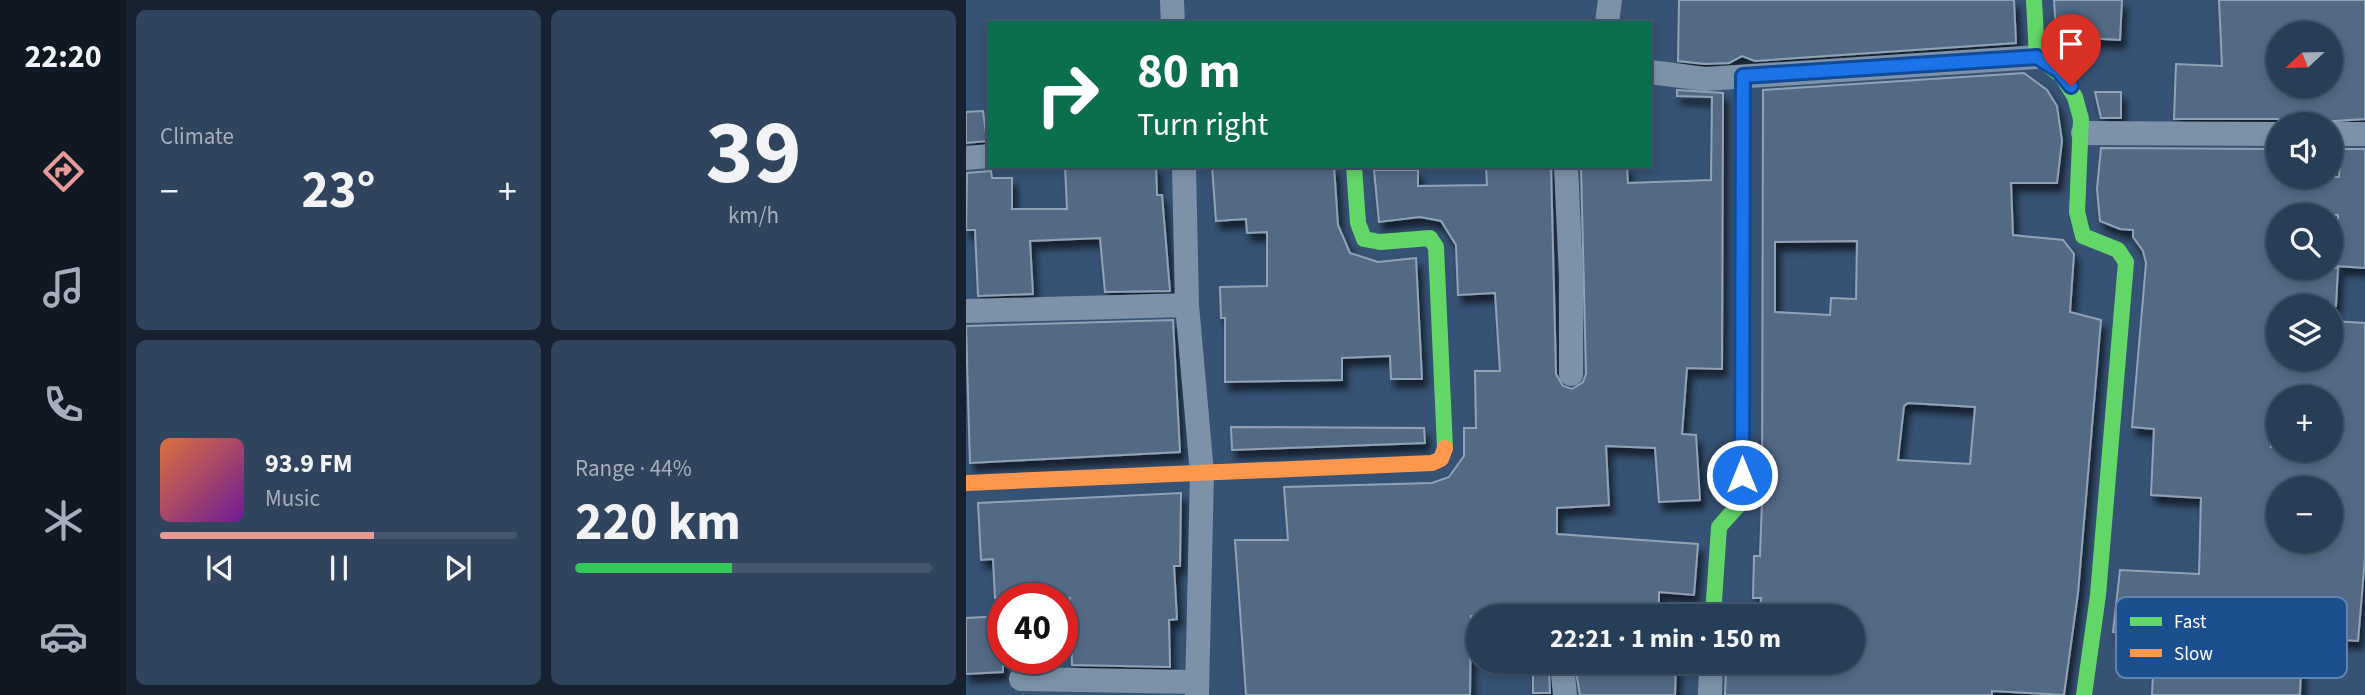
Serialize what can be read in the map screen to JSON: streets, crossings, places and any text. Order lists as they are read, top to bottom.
{
  "legend": ["Fast", "Slow"],
  "north": "left",
  "page": {
    "tabs": "22:20",
    "tile": [
      "Climate",
      ["39", "km/h"],
      ["Range · 44%", "220 km"]
    ],
    "map_buttons": ["+", "−"],
    "turn": ["80 m", "Turn right"],
    "heat": ["−", "23°", "+"],
    "song": ["93.9 FM", "Music"],
    "limit": "40",
    "trip": "22:21 · 1 min · 150 m"
  }
}
